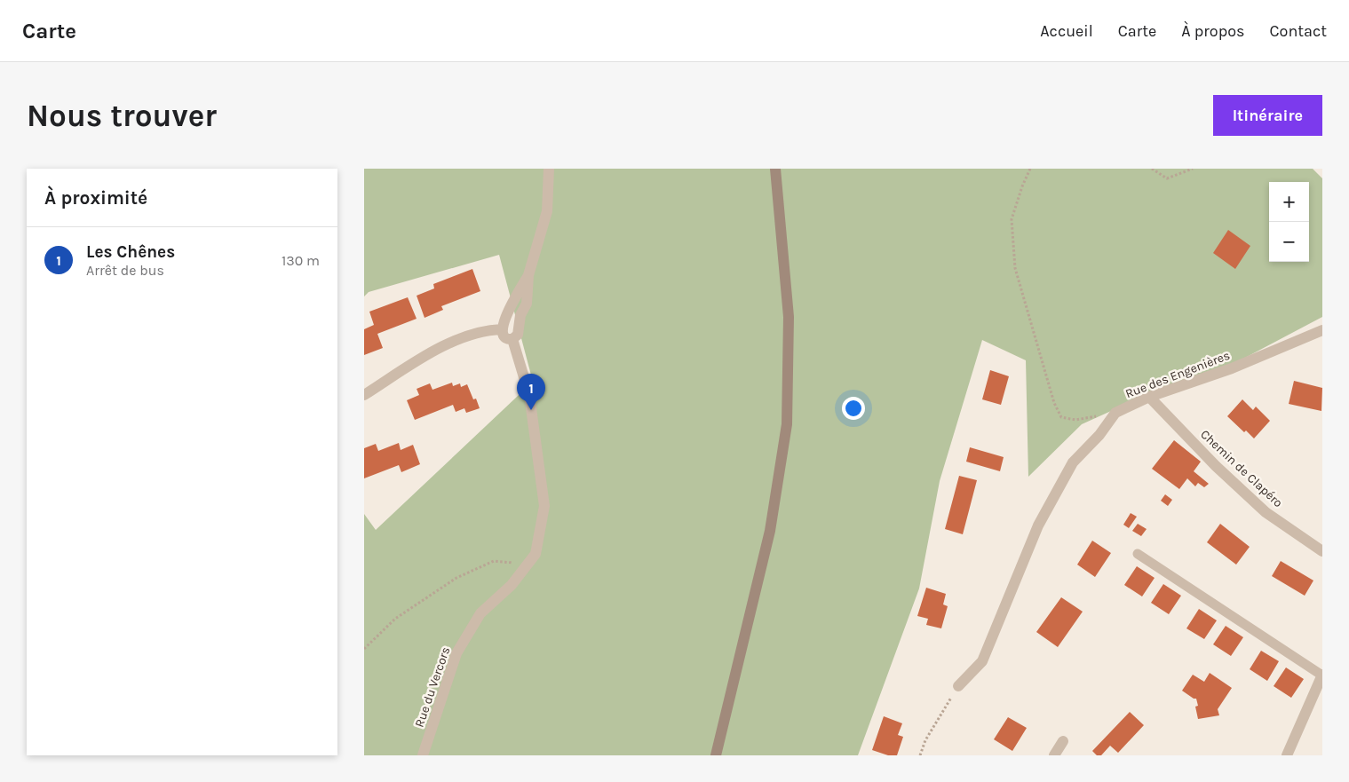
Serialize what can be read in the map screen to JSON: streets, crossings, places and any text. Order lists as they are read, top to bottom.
{
  "streets": {
    "street": ["Rue des Engenières", "Chemin de Clapéro", "Rue du Vercors"]
  },
  "crossings": [
    ["Rue des Engenières", "Chemin de Clapéro"]
  ],
  "page": {
    "header": "Carte",
    "nav": [
      "Accueil",
      "Carte",
      "À propos",
      "Contact"
    ],
    "buttons": "Itinéraire",
    "title": "Nous trouver",
    "heading": "À proximité",
    "map_buttons": ["+", "−"],
    "list": [
      {
        "mark": "1",
        "name": "Les Chênes",
        "note": "Arrêt de bus",
        "value": "130 m"
      }
    ],
    "pins": "1"
  }
}
